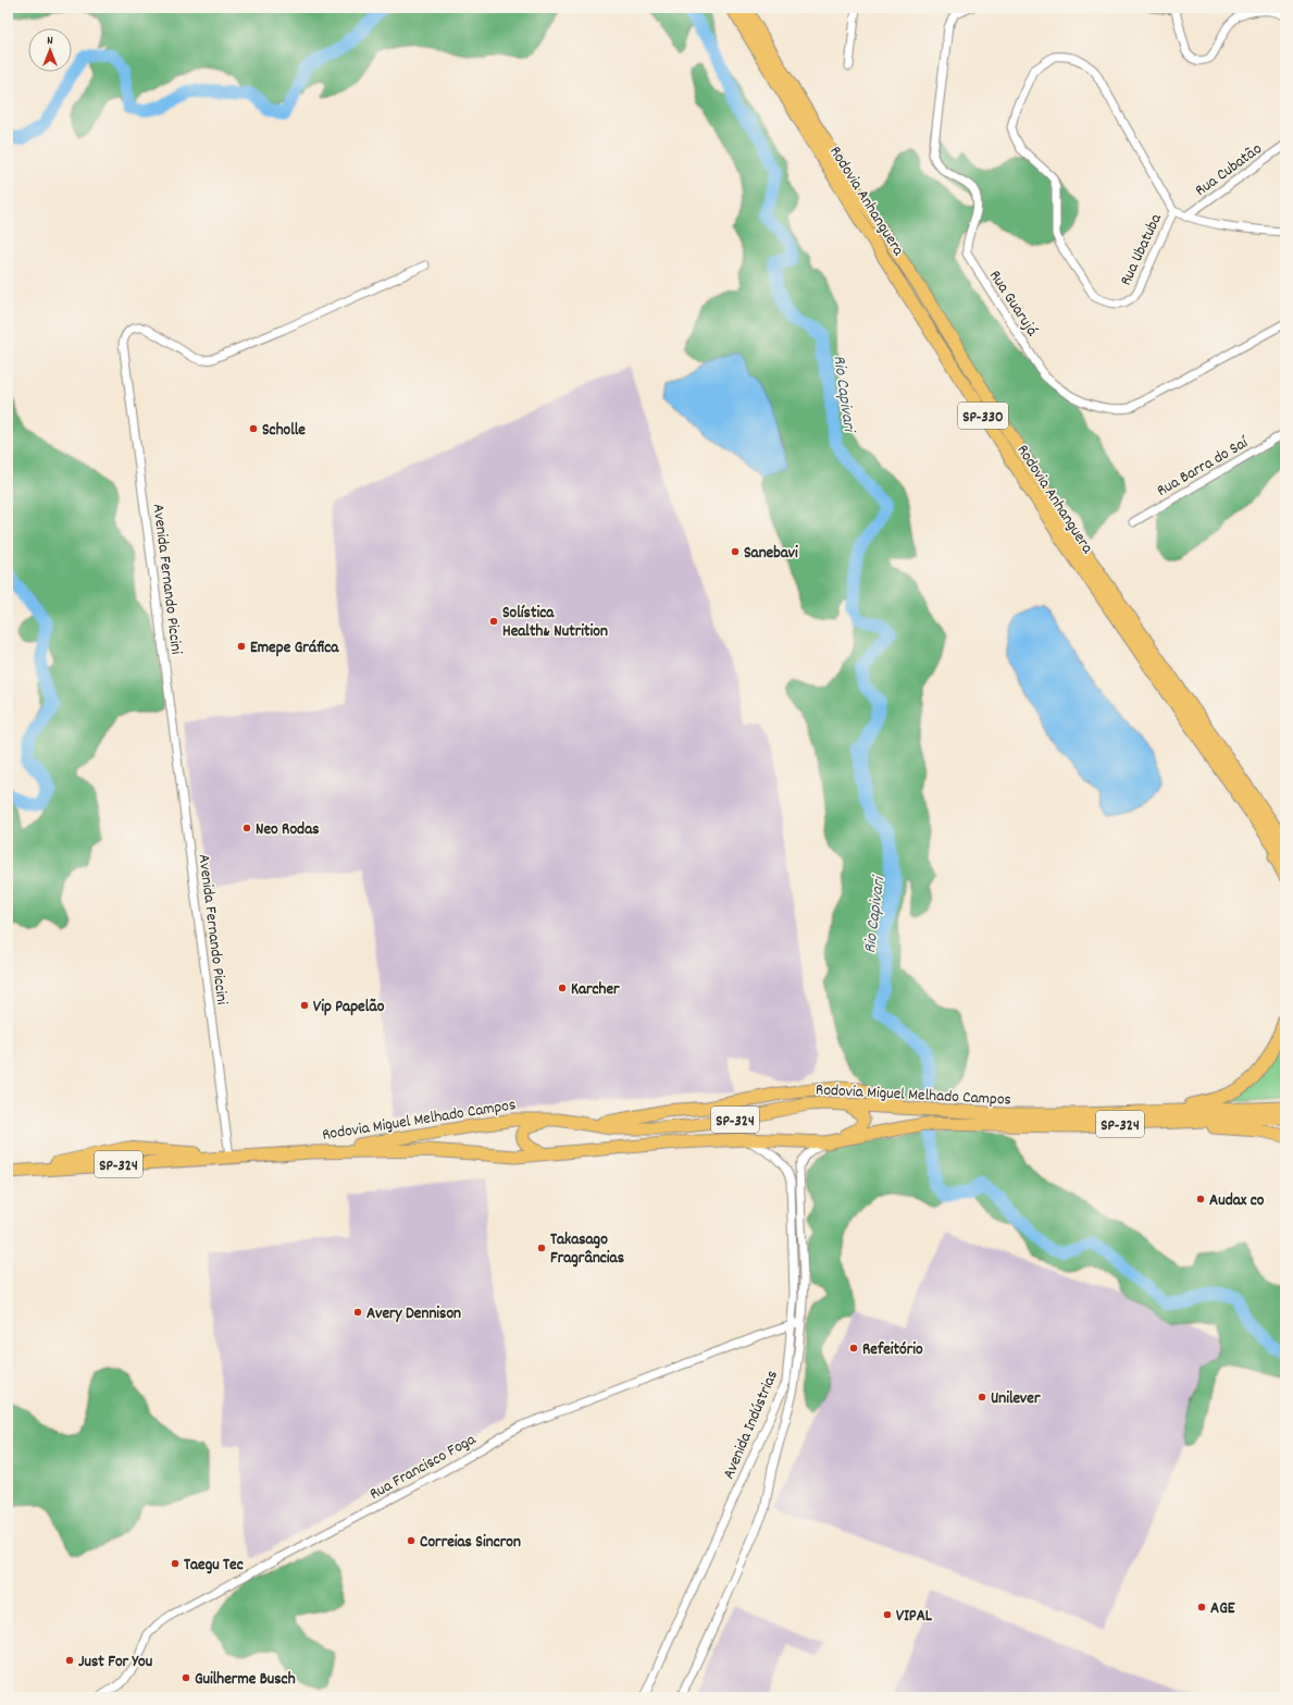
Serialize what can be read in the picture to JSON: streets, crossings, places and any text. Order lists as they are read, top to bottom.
{
  "streets": {
    "highway": [
      "Rodovia Anhanguera",
      "SP-330",
      "Rodovia Miguel Melhado Campos",
      "SP-324"
    ],
    "street": [
      "Rua Cubatão",
      "Rua Ubatuba",
      "Rua Guarujá",
      "Rua Barra do Saí",
      "Avenida Fernando Piccini",
      "Avenida Indústrias",
      "Rua Francisco Foga"
    ]
  },
  "crossings": [
    ["Avenida Fernando Piccini", "Rodovia Miguel Melhado Campos"],
    ["Rodovia Miguel Melhado Campos", "Avenida Indústrias"],
    ["Avenida Indústrias", "Rua Francisco Foga"]
  ],
  "water": ["Rio Capivari"],
  "places": [
    "Scholle",
    "Sanebavi",
    "Solística Health& Nutrition",
    "Emepe Gráfica",
    "Neo Rodas",
    "Karcher",
    "Vip Papelão",
    "Audax co",
    "Takasago Fragrâncias",
    "Avery Dennison",
    "Refeitório",
    "Unilever",
    "Correias Sincron",
    "Taegu Tec",
    "AGE",
    "VIPAL",
    "Just For You",
    "Guilherme Busch"
  ],
  "north": "top"
}
